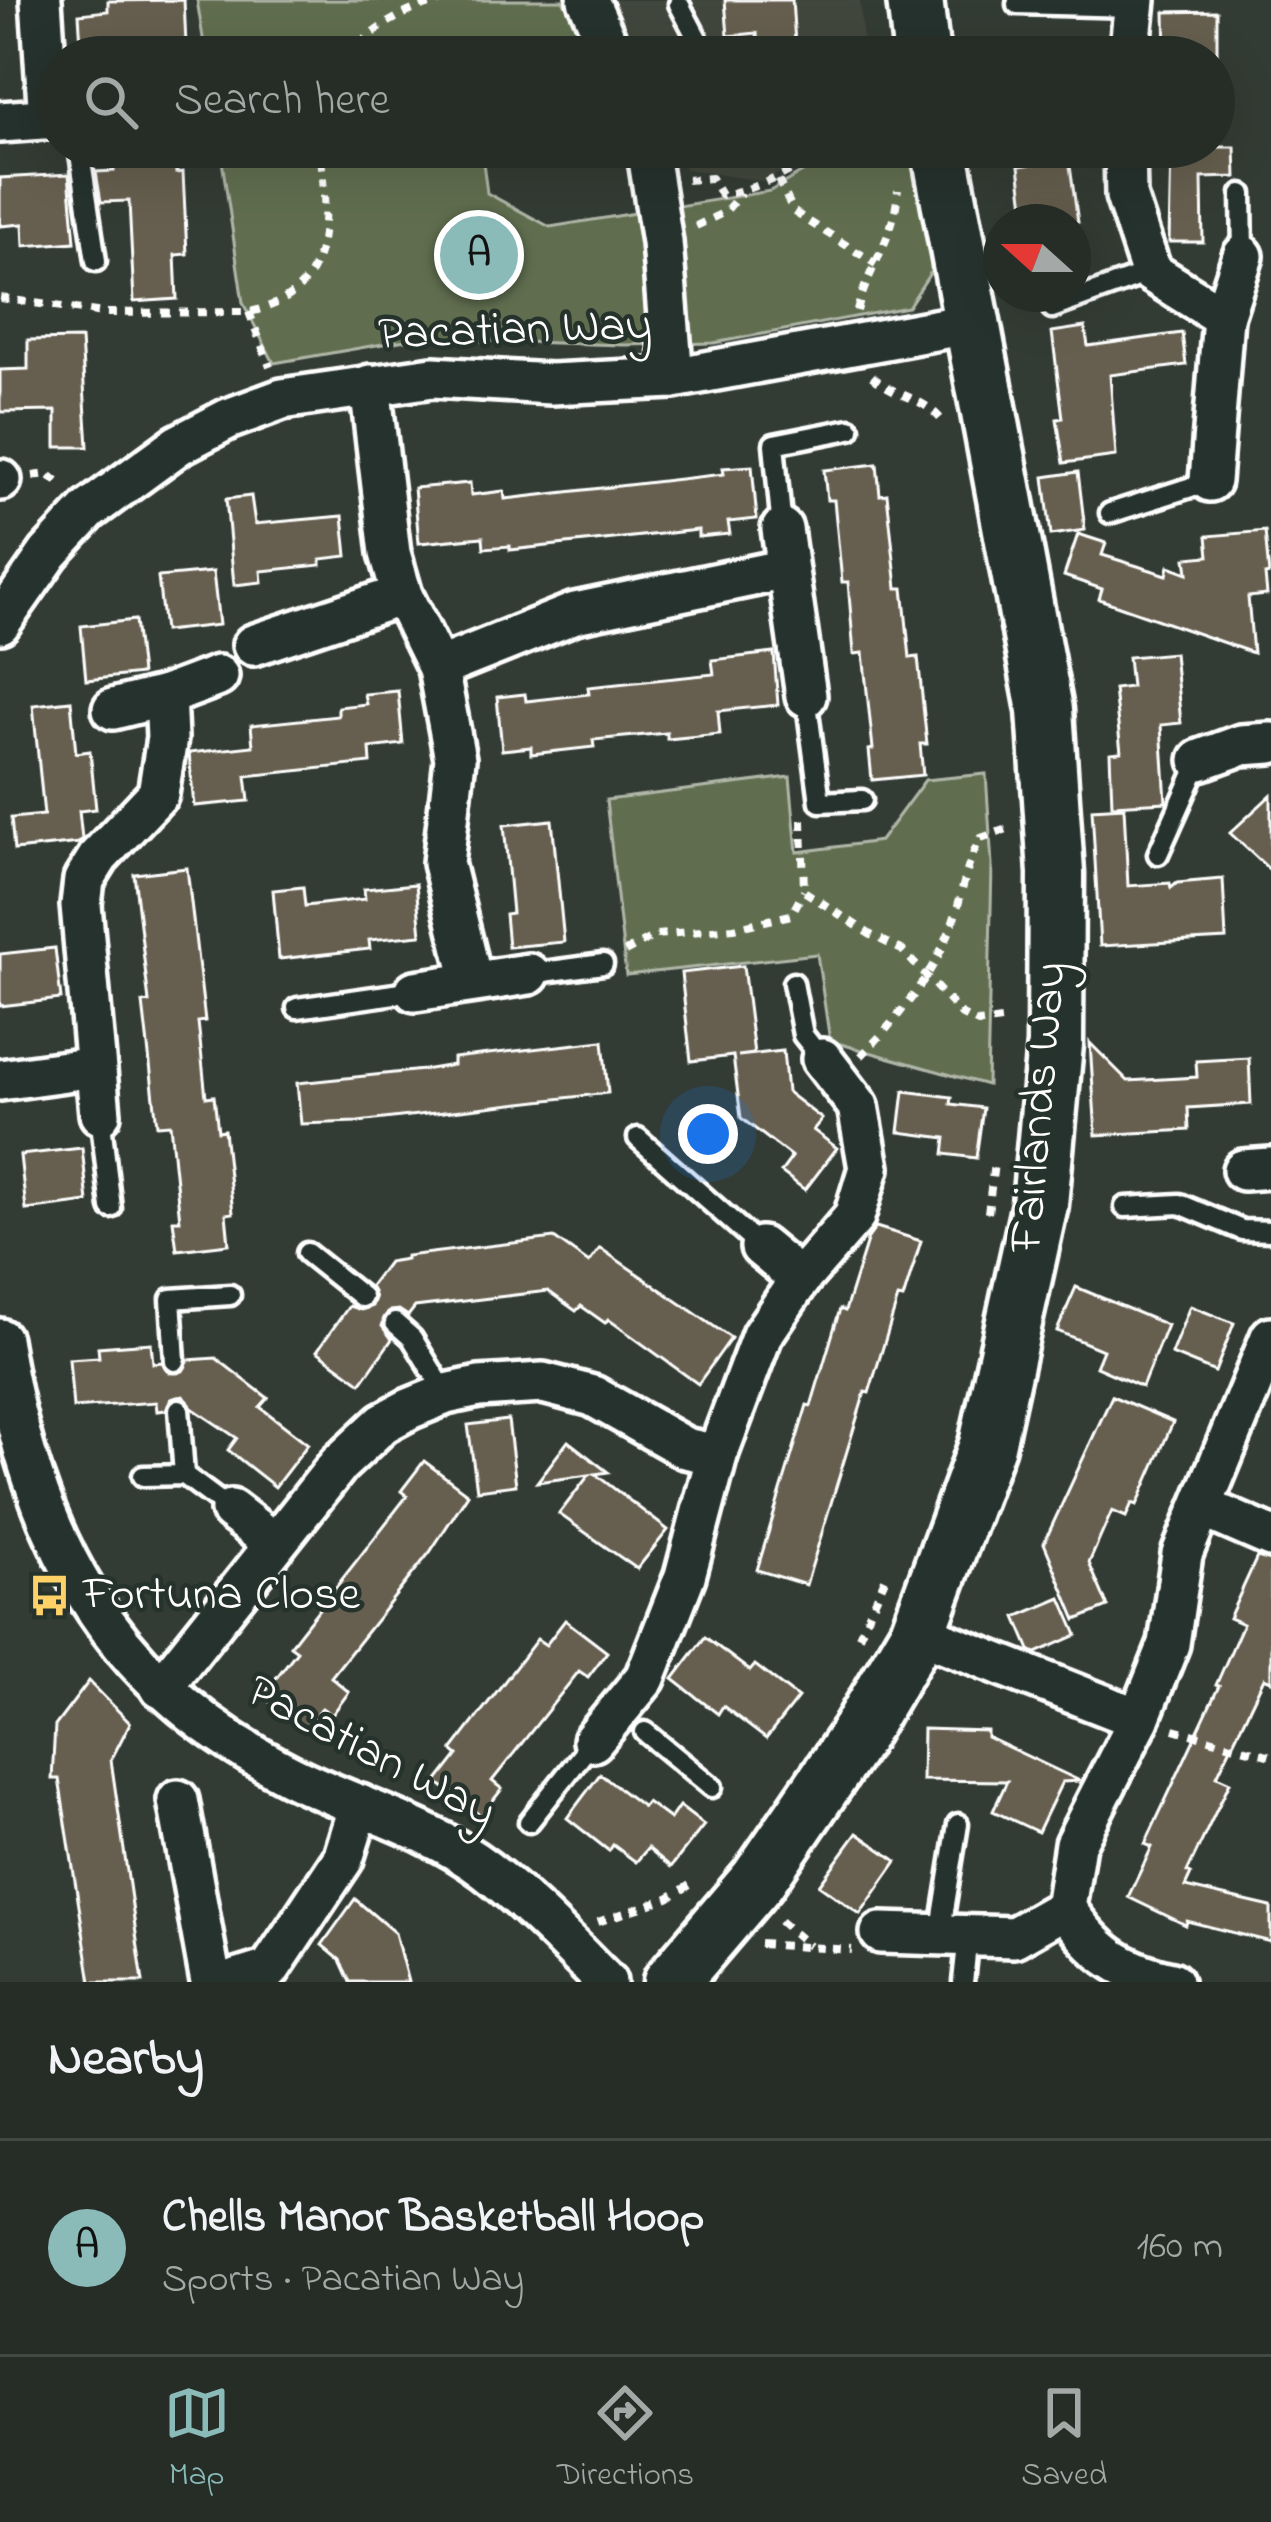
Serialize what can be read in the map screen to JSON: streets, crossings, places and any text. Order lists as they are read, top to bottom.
{
  "streets": {
    "main road": ["Fairlands Way"],
    "street": ["Pacatian Way"]
  },
  "crossings": [
    ["Pacatian Way", "Fairlands Way"]
  ],
  "places": {
    "bus stop": ["Fortuna Close"]
  },
  "north": "left",
  "page": {
    "search": "Search here",
    "pins": "A",
    "heading": "Nearby",
    "list": [
      {
        "mark": "A",
        "name": "Chells Manor Basketball Hoop",
        "note": "Sports · Pacatian Way",
        "value": "160 m"
      }
    ],
    "nav": ["Map", "Directions", "Saved"]
  }
}
